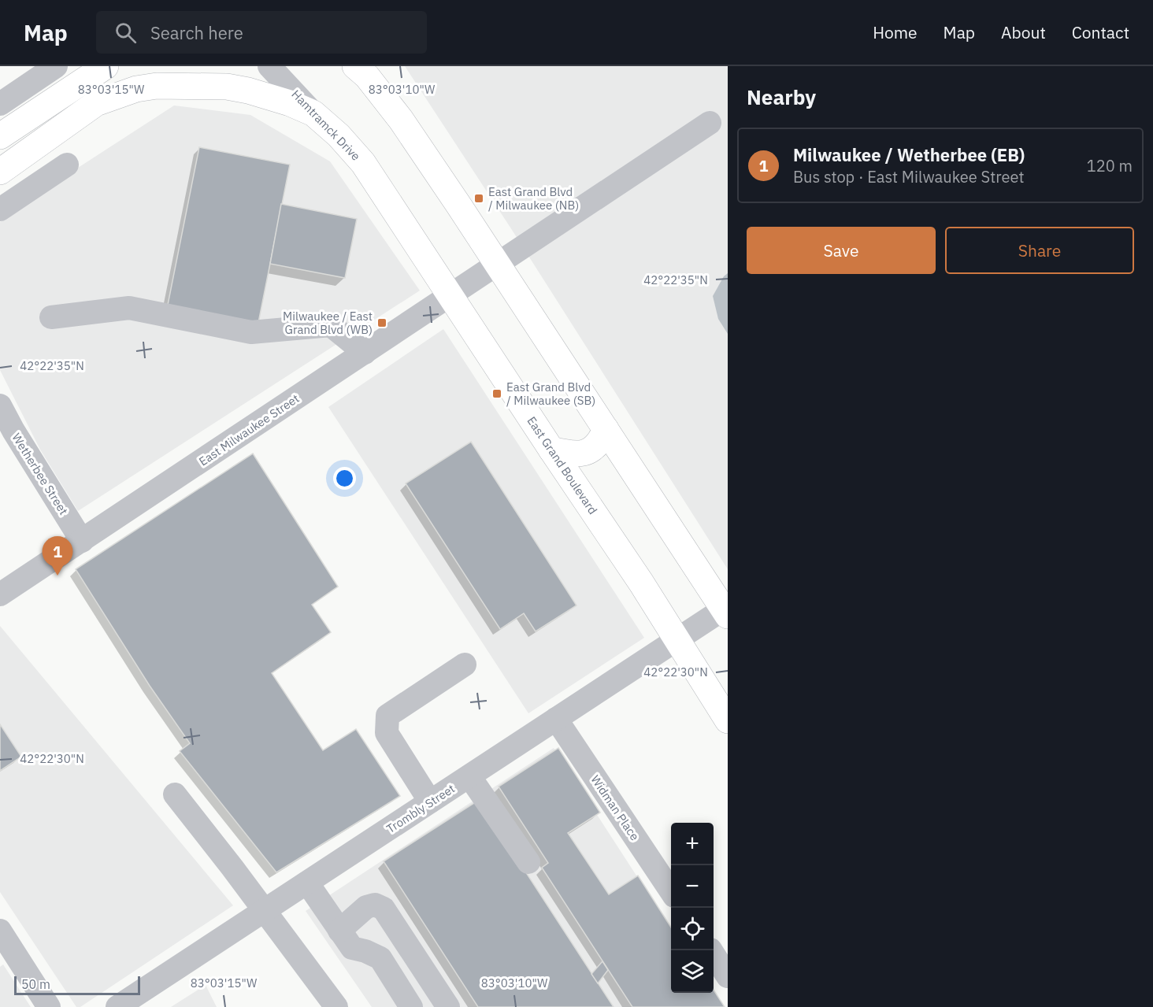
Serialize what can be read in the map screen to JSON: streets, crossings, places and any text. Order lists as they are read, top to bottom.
{
  "streets": {
    "main road": ["Hamtramck Drive", "East Grand Boulevard"],
    "street": [
      "East Milwaukee Street",
      "Wetherbee Street",
      "Widman Place",
      "Trombly Street"
    ]
  },
  "crossings": [
    ["Hamtramck Drive", "East Grand Boulevard"],
    ["East Milwaukee Street", "East Grand Boulevard"],
    ["East Milwaukee Street", "Wetherbee Street"],
    ["East Grand Boulevard", "Trombly Street"],
    ["Widman Place", "Trombly Street"]
  ],
  "places": {
    "transit": ["East Grand Blvd / Milwaukee (NB)", "Milwaukee / East Grand Blvd (WB)", "East Grand Blvd / Milwaukee (SB)"]
  },
  "scale_bar": "50 m",
  "page": {
    "header": "Map",
    "search": "Search here",
    "nav": [
      "Home",
      "Map",
      "About",
      "Contact"
    ],
    "heading": "Nearby",
    "list": [
      {
        "mark": "1",
        "name": "Milwaukee / Wetherbee (EB)",
        "note": "Bus stop · East Milwaukee Street",
        "value": "120 m"
      }
    ],
    "buttons": ["Save", "Share"],
    "pins": "1",
    "map_buttons": ["+", "−"],
    "scale": "50 m"
  },
  "coordinates": [
    "83°03'15\"W",
    "83°03'10\"W",
    "42°22'35\"N",
    "42°22'30\"N"
  ]
}
